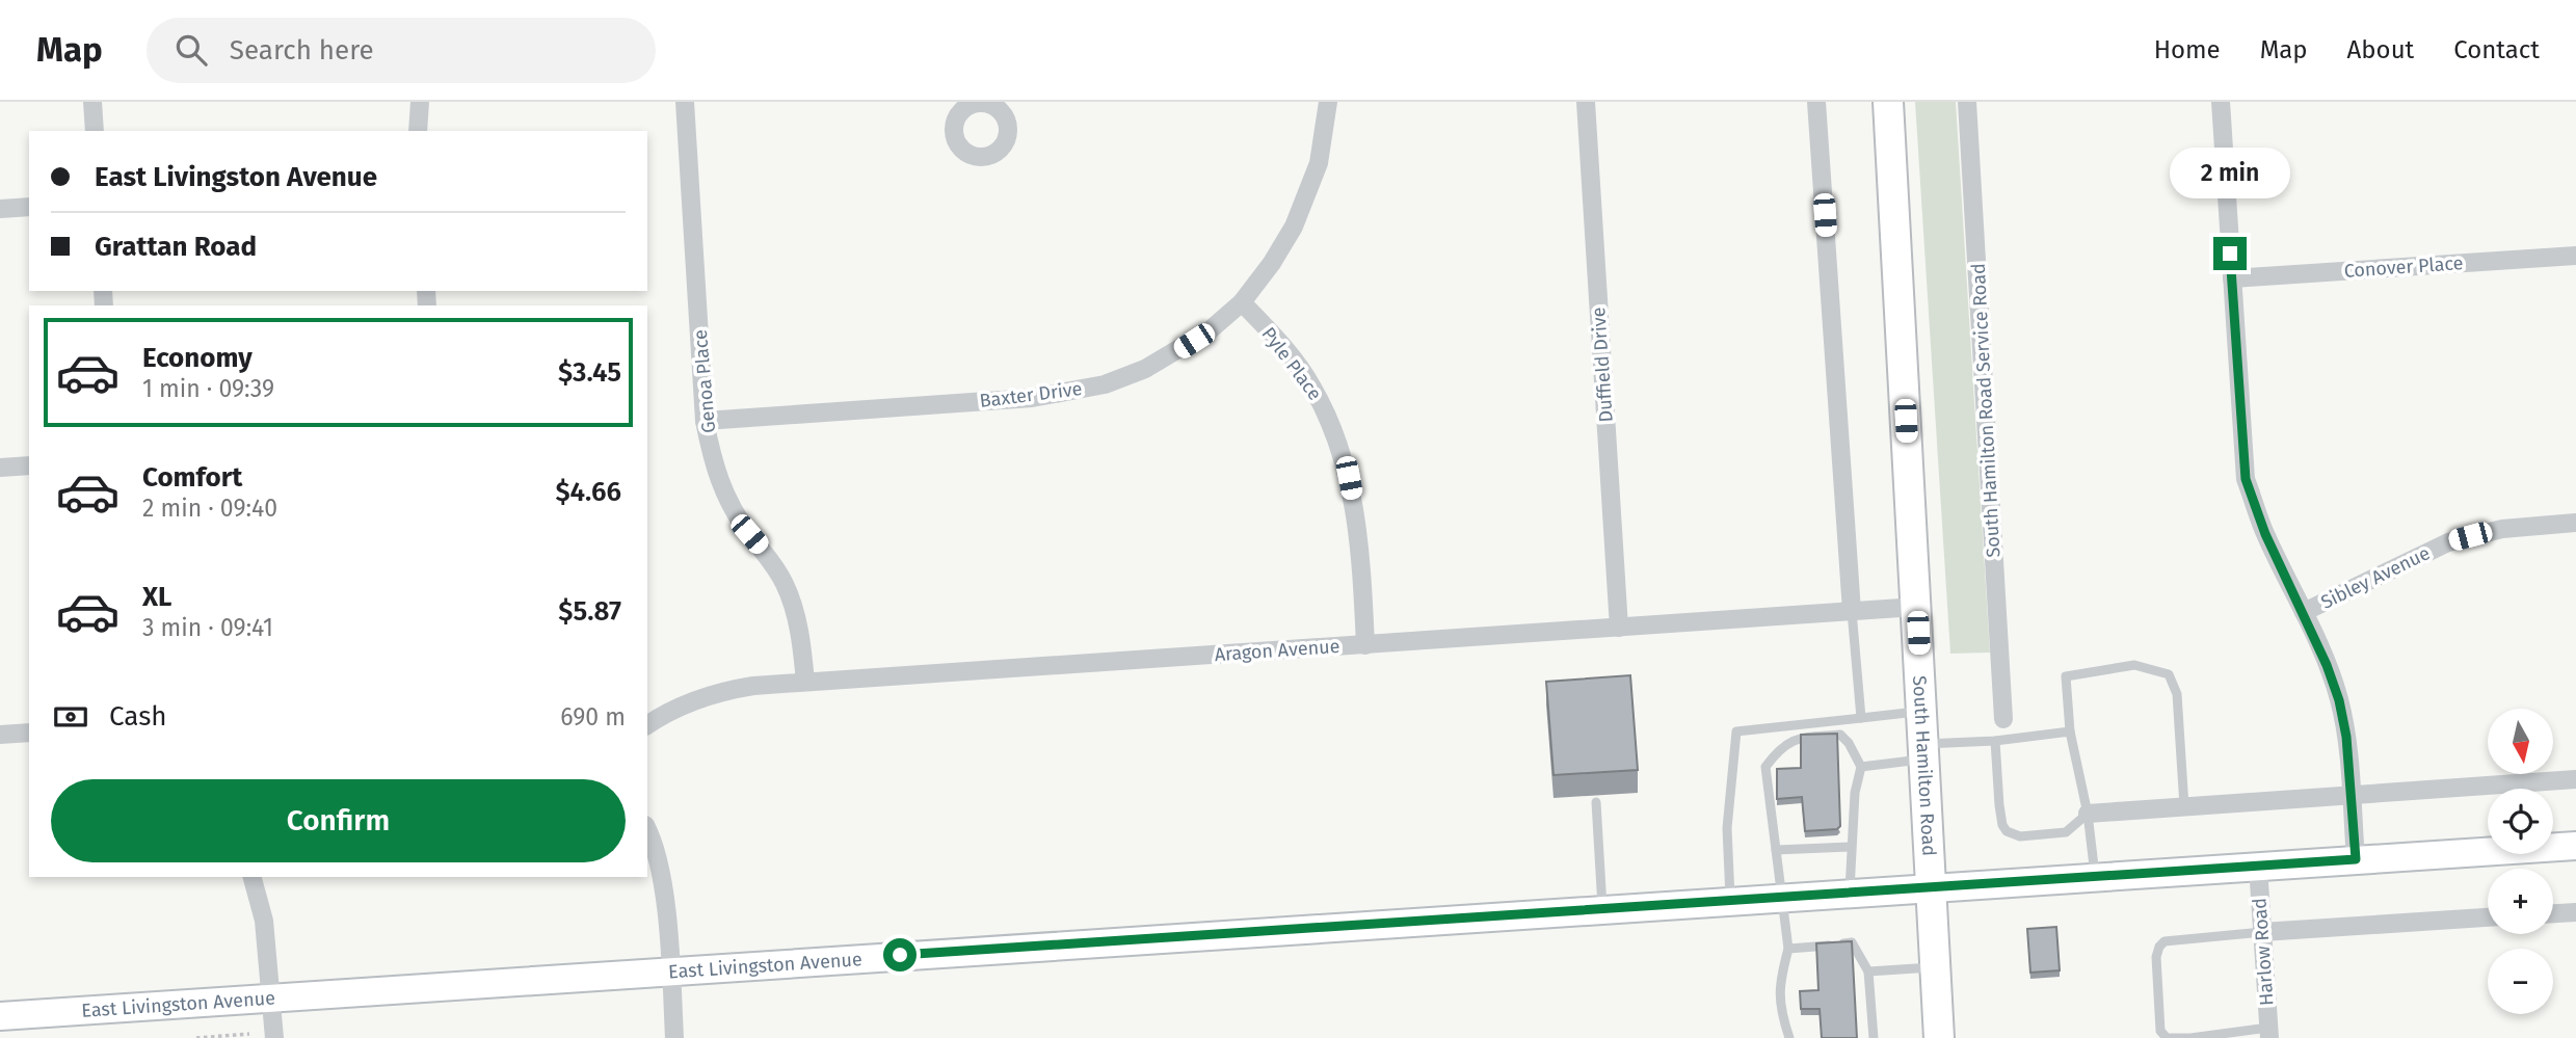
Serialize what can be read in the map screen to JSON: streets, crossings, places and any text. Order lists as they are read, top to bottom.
{
  "streets": {
    "main road": ["South Hamilton Road", "East Livingston Avenue"],
    "street": [
      "Conover Place",
      "Pyle Place",
      "Duffield Drive",
      "Genoa Place",
      "Baxter Drive",
      "South Hamilton Road Service Road",
      "Sibley Avenue",
      "Aragon Avenue",
      "Harlow Road"
    ]
  },
  "crossings": [
    ["Pyle Place", "Baxter Drive"],
    ["Pyle Place", "Aragon Avenue"],
    ["Duffield Drive", "Aragon Avenue"],
    ["Genoa Place", "Baxter Drive"],
    ["Genoa Place", "Aragon Avenue"],
    ["Aragon Avenue", "South Hamilton Road"],
    ["South Hamilton Road", "East Livingston Avenue"],
    ["Harlow Road", "East Livingston Avenue"]
  ],
  "north": "bottom",
  "page": {
    "header": "Map",
    "search": "Search here",
    "nav": [
      "Home",
      "Map",
      "About",
      "Contact"
    ],
    "banner": ["East Livingston Avenue", "Grattan Road"],
    "bubble": "2 min",
    "list": [
      {
        "name": "Economy",
        "note": "1 min · 09:39",
        "value": "$3.45"
      },
      {
        "name": "Comfort",
        "note": "2 min · 09:40",
        "value": "$4.66"
      },
      {
        "name": "XL",
        "note": "3 min · 09:41",
        "value": "$5.87"
      }
    ],
    "pay": ["Cash", "690 m"],
    "map_buttons": ["+", "−"],
    "buttons": "Confirm"
  }
}
